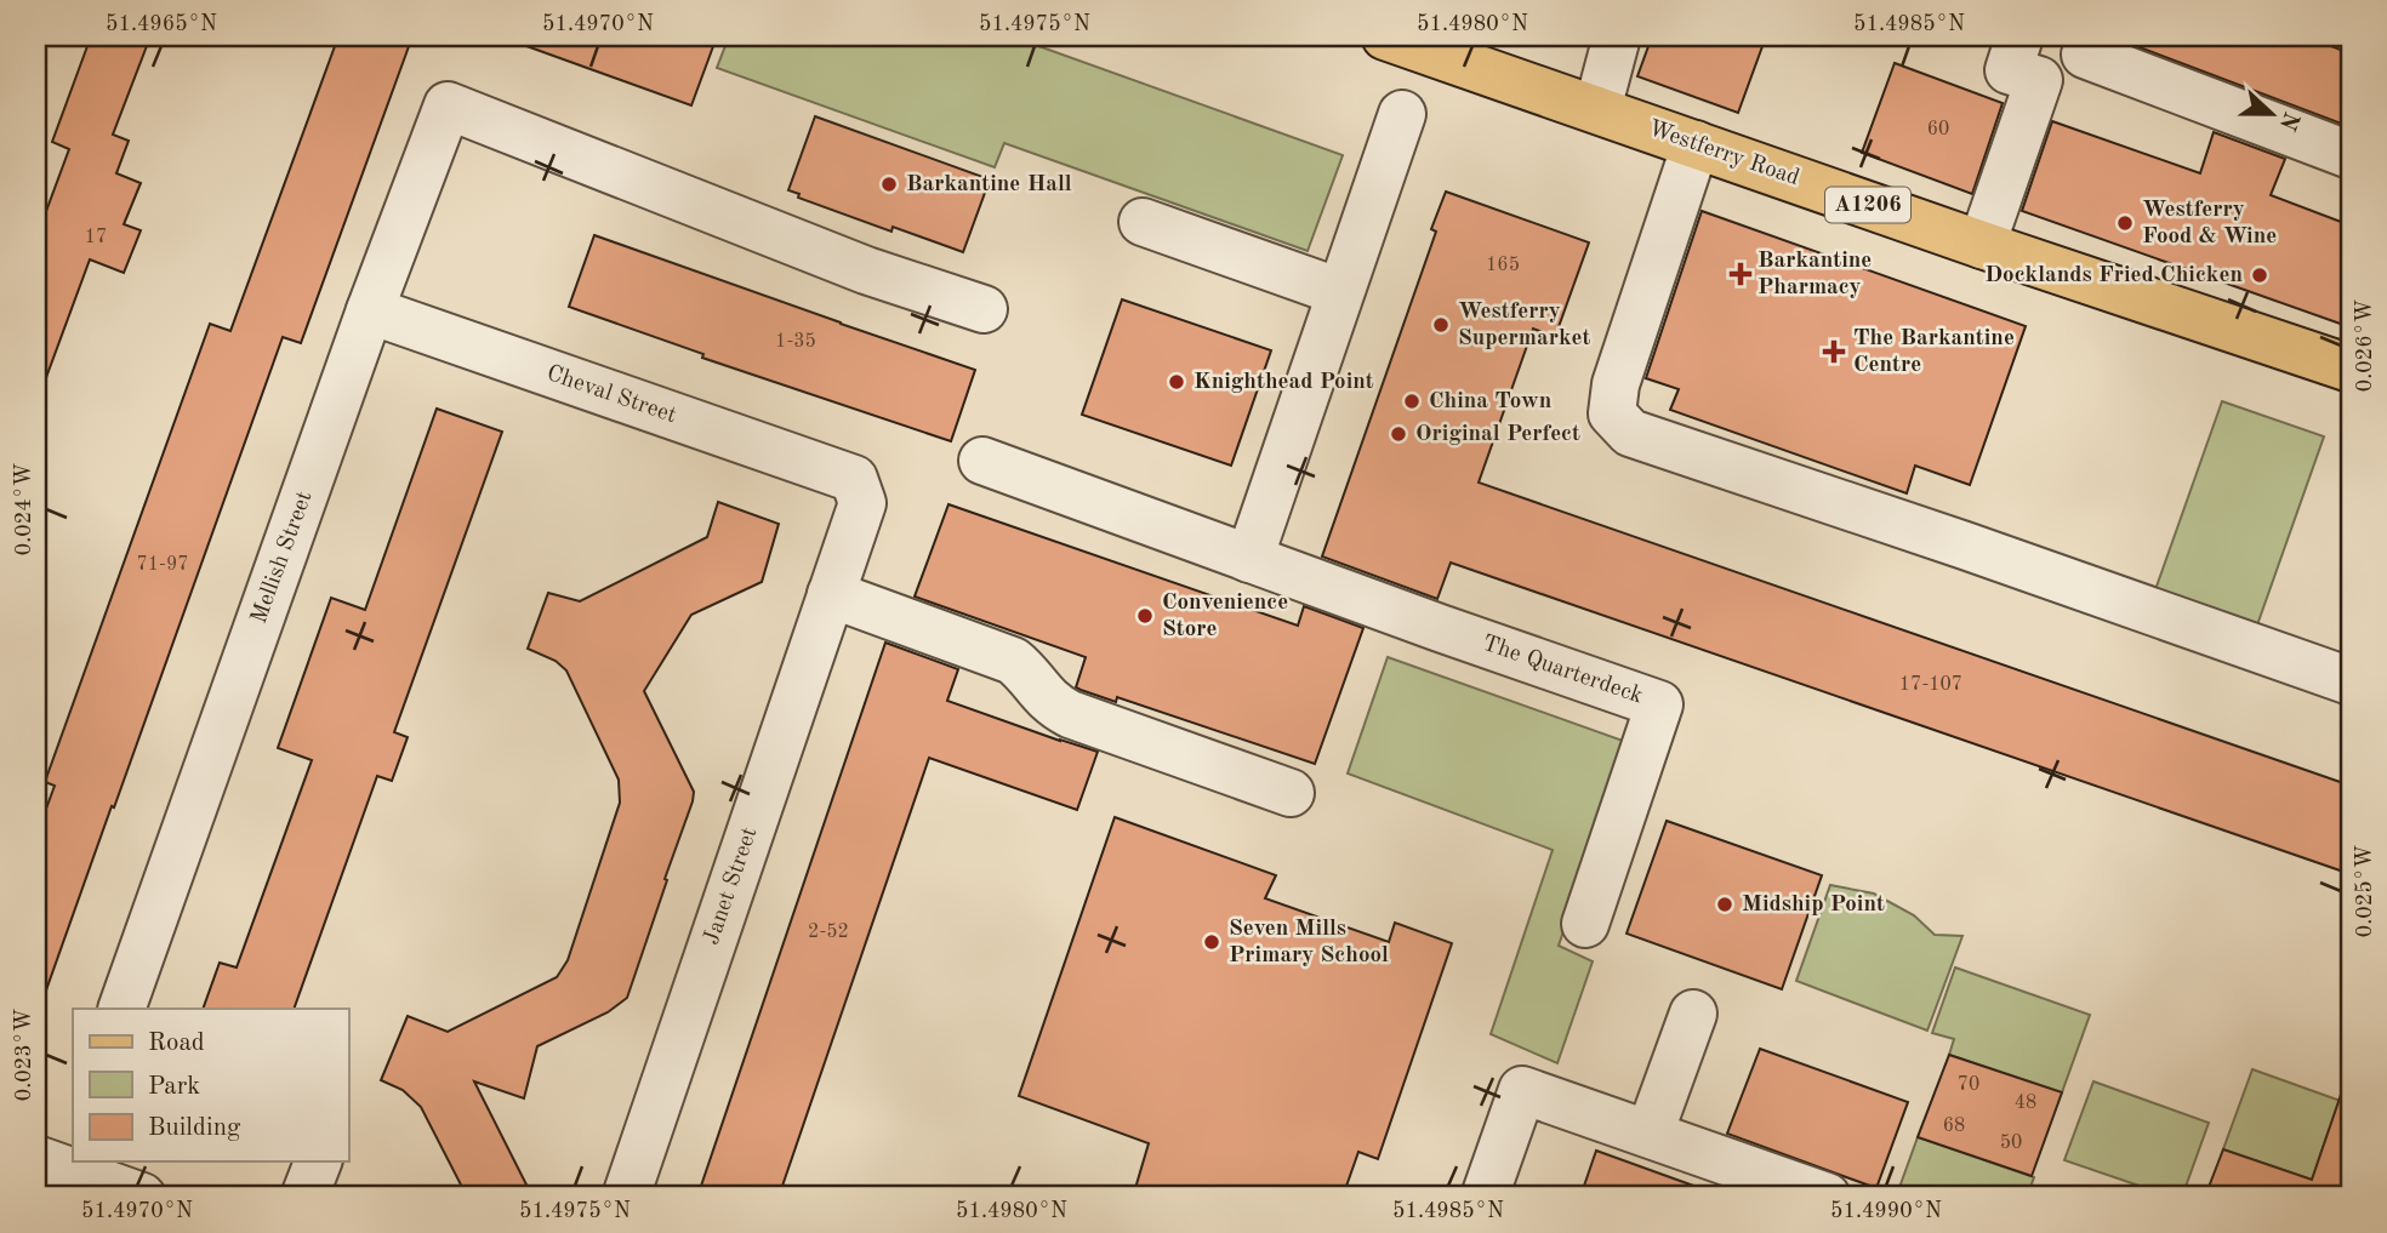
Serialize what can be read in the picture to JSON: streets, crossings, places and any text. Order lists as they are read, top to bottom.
{
  "streets": {
    "main road": ["Westferry Road", "A1206"],
    "street": [
      "Cheval Street",
      "Mellish Street",
      "The Quarterdeck",
      "Janet Street"
    ]
  },
  "crossings": [
    ["Cheval Street", "Mellish Street"],
    ["Cheval Street", "Janet Street"]
  ],
  "places": {
    "other": [
      "Barkantine Hall",
      "Westferry Food & Wine",
      "Docklands Fried Chicken",
      "Westferry Supermarket",
      "Knighthead Point",
      "China Town",
      "Original Perfect",
      "Convenience Store",
      "Midship Point",
      "Seven Mills Primary School"
    ],
    "health": ["Barkantine Pharmacy", "The Barkantine Centre"]
  },
  "house_numbers": [
    "60",
    "17",
    "165",
    "1-35",
    "71-97",
    "17-107",
    "2-52",
    "70",
    "48",
    "68",
    "50"
  ],
  "legend": ["Road", "Park", "Building"],
  "north": "right",
  "coordinates": [
    "51.4965°N",
    "51.4970°N",
    "51.4975°N",
    "51.4980°N",
    "51.4985°N",
    "0.026°W",
    "0.024°W",
    "0.025°W",
    "0.023°W",
    "51.4990°N"
  ]
}
